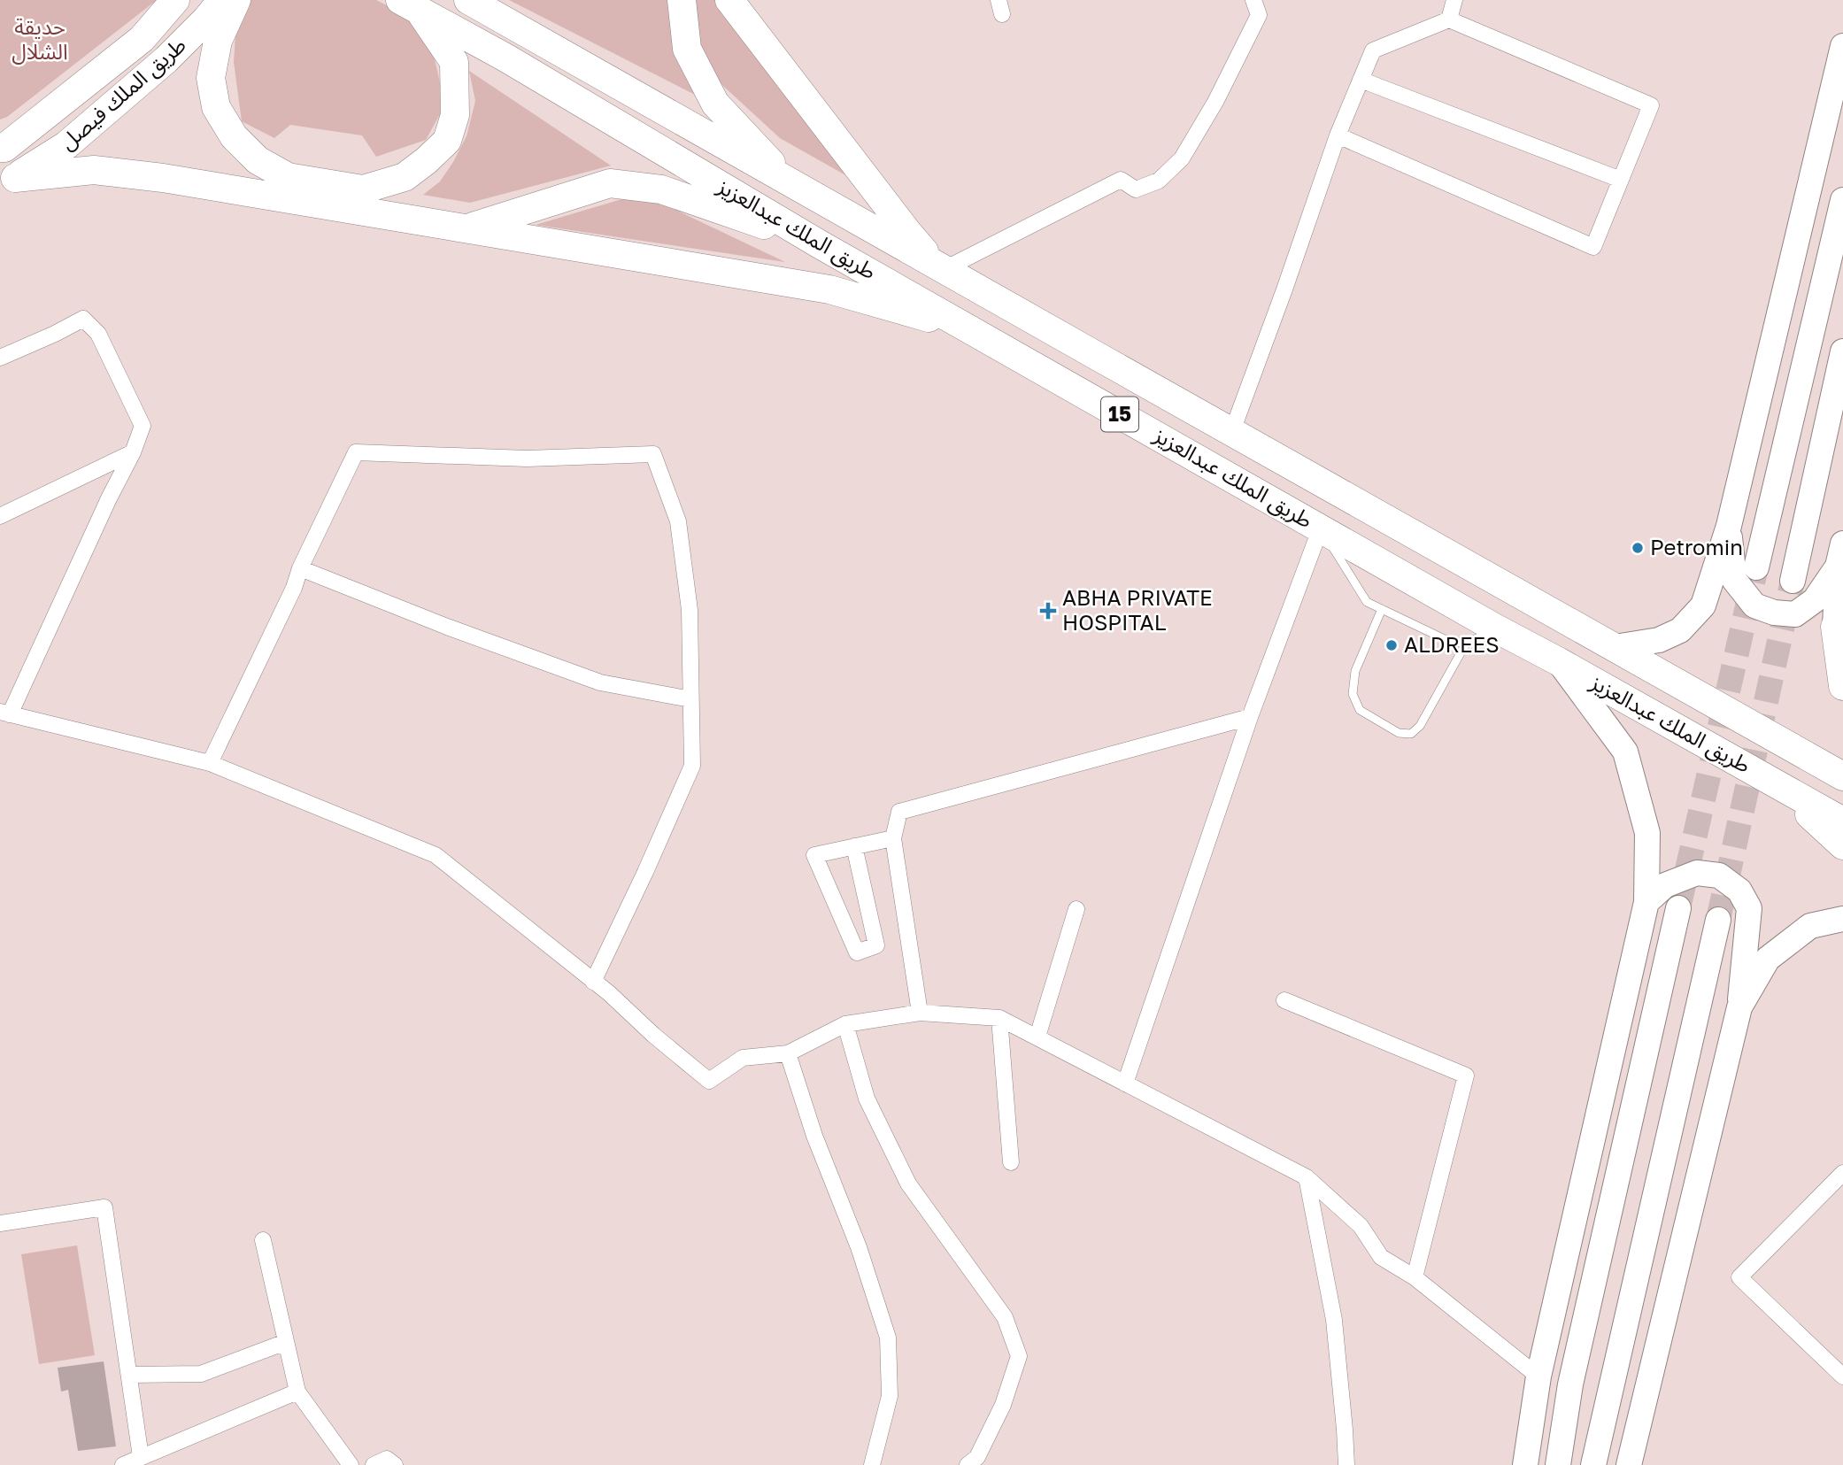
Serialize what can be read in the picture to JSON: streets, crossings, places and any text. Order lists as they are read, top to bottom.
{
  "streets": {
    "highway": ["طريق الملك فيصل", "طريق الملك عبدالعزيز", "15"]
  },
  "parks": ["حديقة الشلال"],
  "places": {
    "other": ["Petromin", "ALDREES"],
    "health": ["ABHA PRIVATE HOSPITAL"]
  }
}
